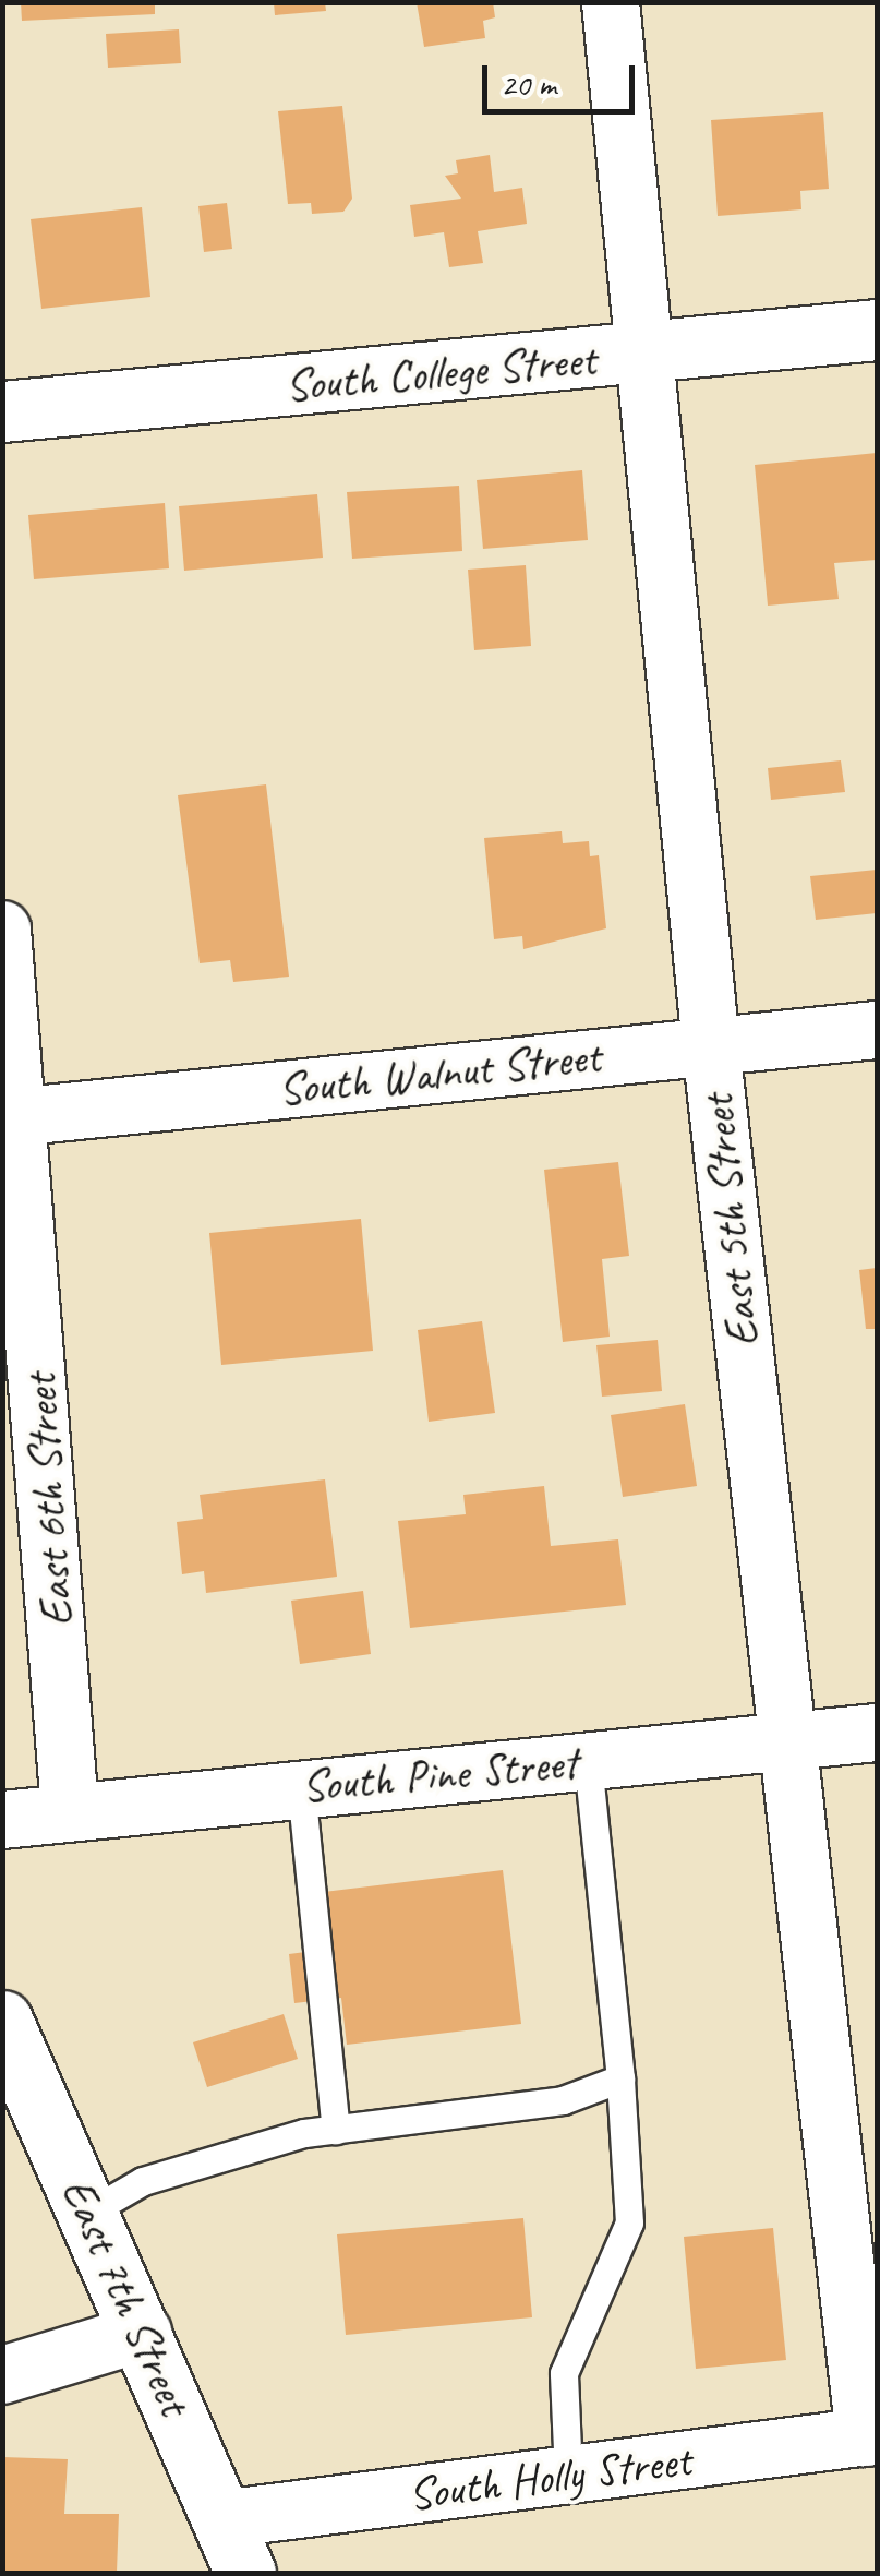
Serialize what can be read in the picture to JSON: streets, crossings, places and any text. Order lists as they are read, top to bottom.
{
  "streets": {
    "street": [
      "South College Street",
      "South Walnut Street",
      "East 5th Street",
      "East 6th Street",
      "South Pine Street",
      "East 7th Street",
      "South Holly Street"
    ]
  },
  "crossings": [
    ["South College Street", "East 5th Street"],
    ["South Walnut Street", "East 5th Street"],
    ["South Walnut Street", "East 6th Street"],
    ["East 5th Street", "South Pine Street"],
    ["East 5th Street", "South Holly Street"],
    ["East 6th Street", "South Pine Street"],
    ["East 7th Street", "South Holly Street"]
  ],
  "scale_bar": "20 m"
}
